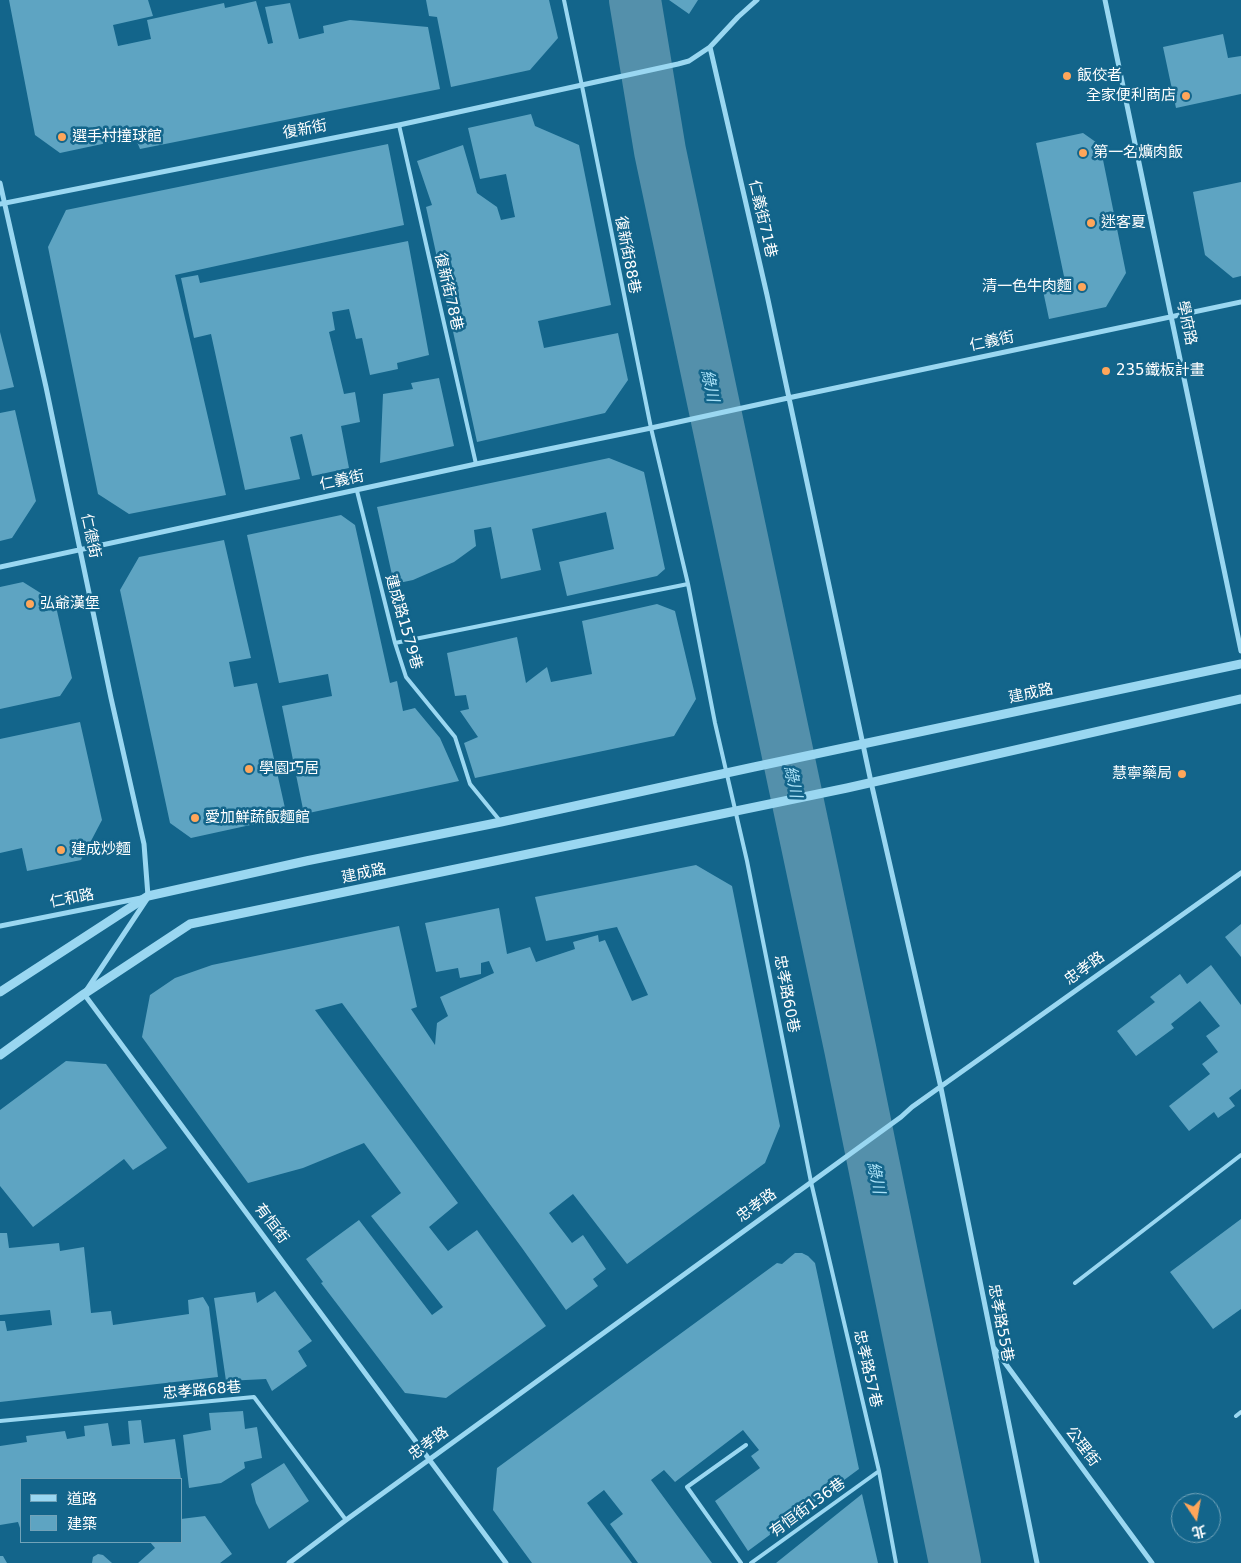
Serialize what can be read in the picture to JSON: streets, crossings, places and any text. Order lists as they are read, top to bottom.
{
  "streets": {
    "street": [
      "復新街",
      "仁義街71巷",
      "學府路",
      "仁義街",
      "仁德街",
      "建成路",
      "仁和路",
      "忠孝路",
      "有恒街",
      "忠孝路55巷",
      "公理街"
    ],
    "lane": [
      "復新街88巷",
      "復新街78巷",
      "建成路1579巷",
      "忠孝路60巷",
      "忠孝路57巷",
      "忠孝路68巷",
      "有恒街136巷"
    ]
  },
  "crossings": [
    ["復新街", "仁義街71巷"],
    ["復新街", "復新街88巷"],
    ["復新街", "復新街78巷"],
    ["復新街", "仁德街"],
    ["仁義街71巷", "仁義街"],
    ["仁義街71巷", "建成路"],
    ["復新街88巷", "仁義街"],
    ["復新街88巷", "忠孝路60巷"],
    ["復新街78巷", "仁義街"],
    ["學府路", "仁義街"],
    ["仁義街", "仁德街"],
    ["仁義街", "建成路1579巷"],
    ["仁德街", "建成路"],
    ["仁德街", "仁和路"],
    ["建成路1579巷", "建成路"],
    ["建成路", "仁和路"],
    ["建成路", "忠孝路60巷"],
    ["建成路", "有恒街"],
    ["忠孝路", "忠孝路60巷"],
    ["忠孝路", "有恒街"],
    ["忠孝路", "忠孝路55巷"],
    ["忠孝路", "忠孝路57巷"],
    ["忠孝路", "忠孝路68巷"],
    ["忠孝路60巷", "忠孝路57巷"],
    ["忠孝路55巷", "公理街"],
    ["忠孝路57巷", "有恒街136巷"]
  ],
  "water": ["綠川"],
  "places": [
    "飯佼者",
    "全家便利商店",
    "選手村撞球館",
    "第一名爌肉飯",
    "迷客夏",
    "清一色牛肉麵",
    "235鐵板計畫",
    "弘爺漢堡",
    "學園巧居",
    "慧寧藥局",
    "愛加鮮蔬飯麵館",
    "建成炒麵"
  ],
  "legend": ["道路", "建築"],
  "north": "bottom"
}
